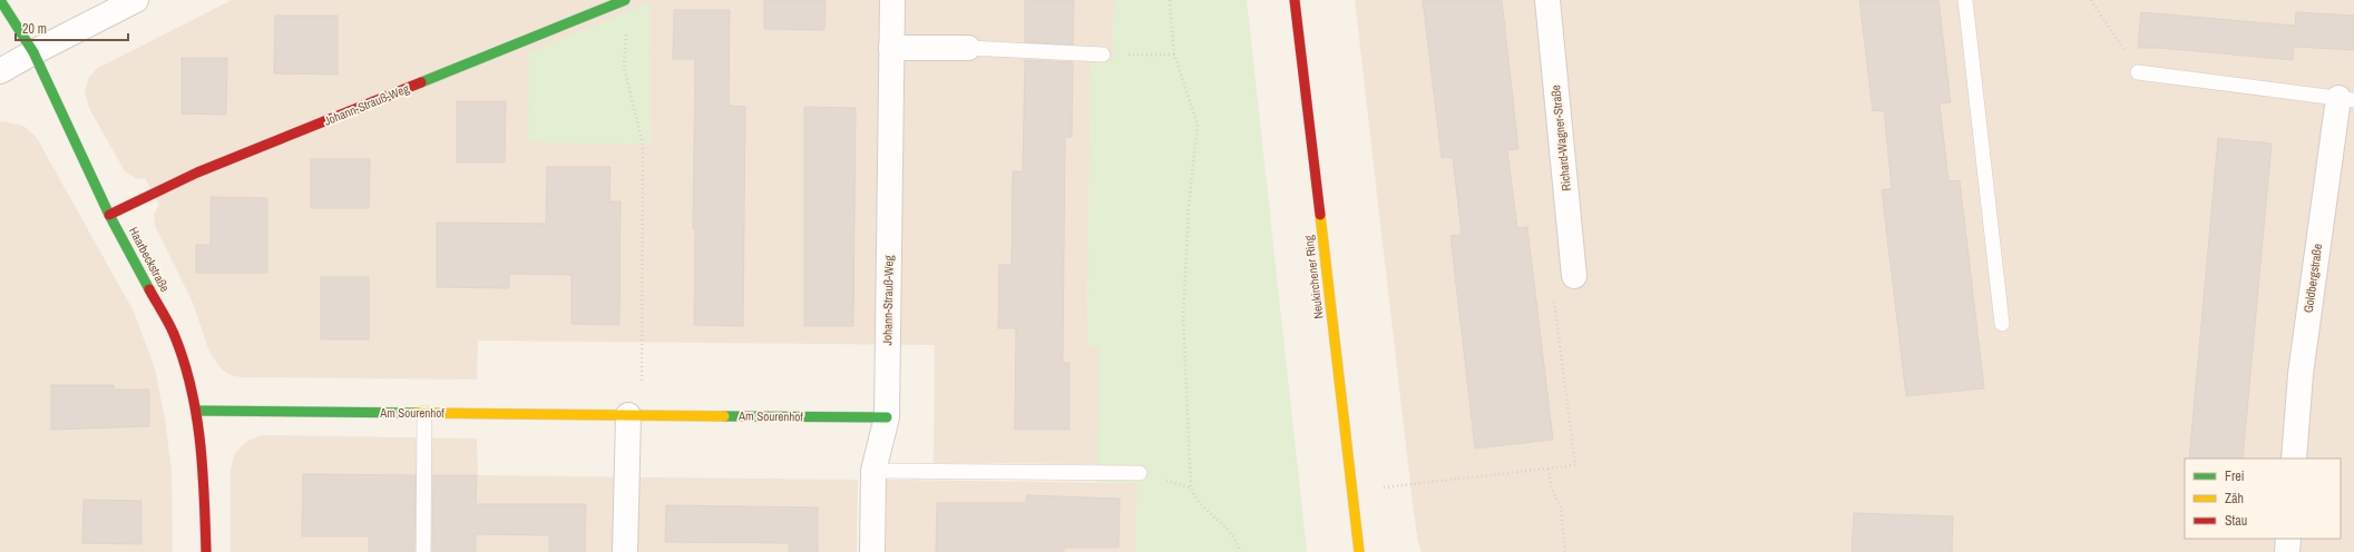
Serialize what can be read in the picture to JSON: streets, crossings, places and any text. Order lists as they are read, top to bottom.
{
  "streets": {
    "street": [
      "Johann-Strauß-Weg",
      "Richard-Wagner-Straße",
      "Haarbeckstraße",
      "Neukirchener Ring",
      "Goldbergstraße",
      "Am Sourenhof"
    ]
  },
  "crossings": [
    ["Johann-Strauß-Weg", "Haarbeckstraße"],
    ["Johann-Strauß-Weg", "Am Sourenhof"],
    ["Haarbeckstraße", "Am Sourenhof"]
  ],
  "legend": ["Frei", "Zäh", "Stau"],
  "scale_bar": "20 m"
}
